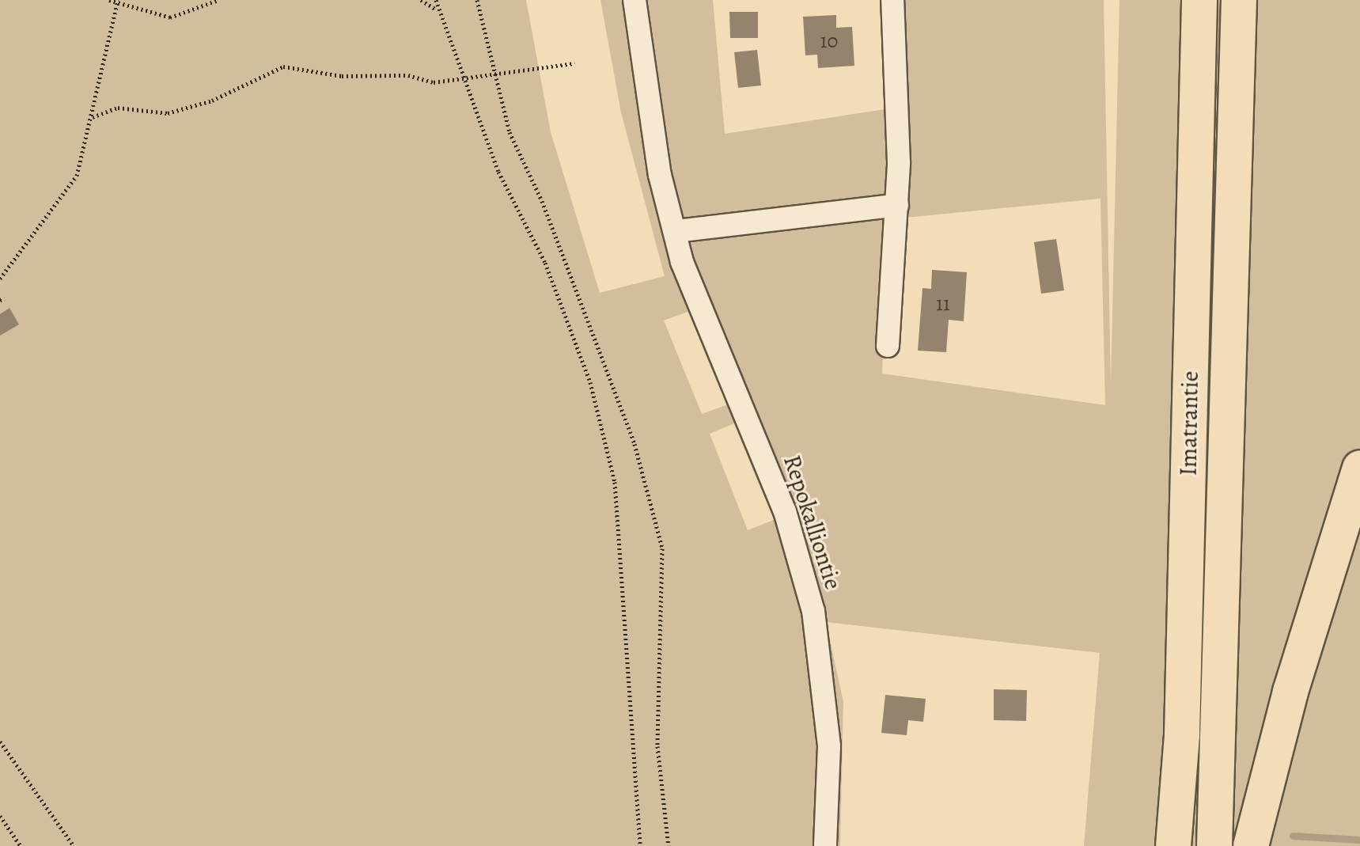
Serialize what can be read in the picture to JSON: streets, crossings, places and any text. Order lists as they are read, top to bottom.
{
  "streets": {
    "highway": ["Imatrantie"],
    "street": ["Repokalliontie"]
  },
  "house_numbers": ["10", "11"]
}
